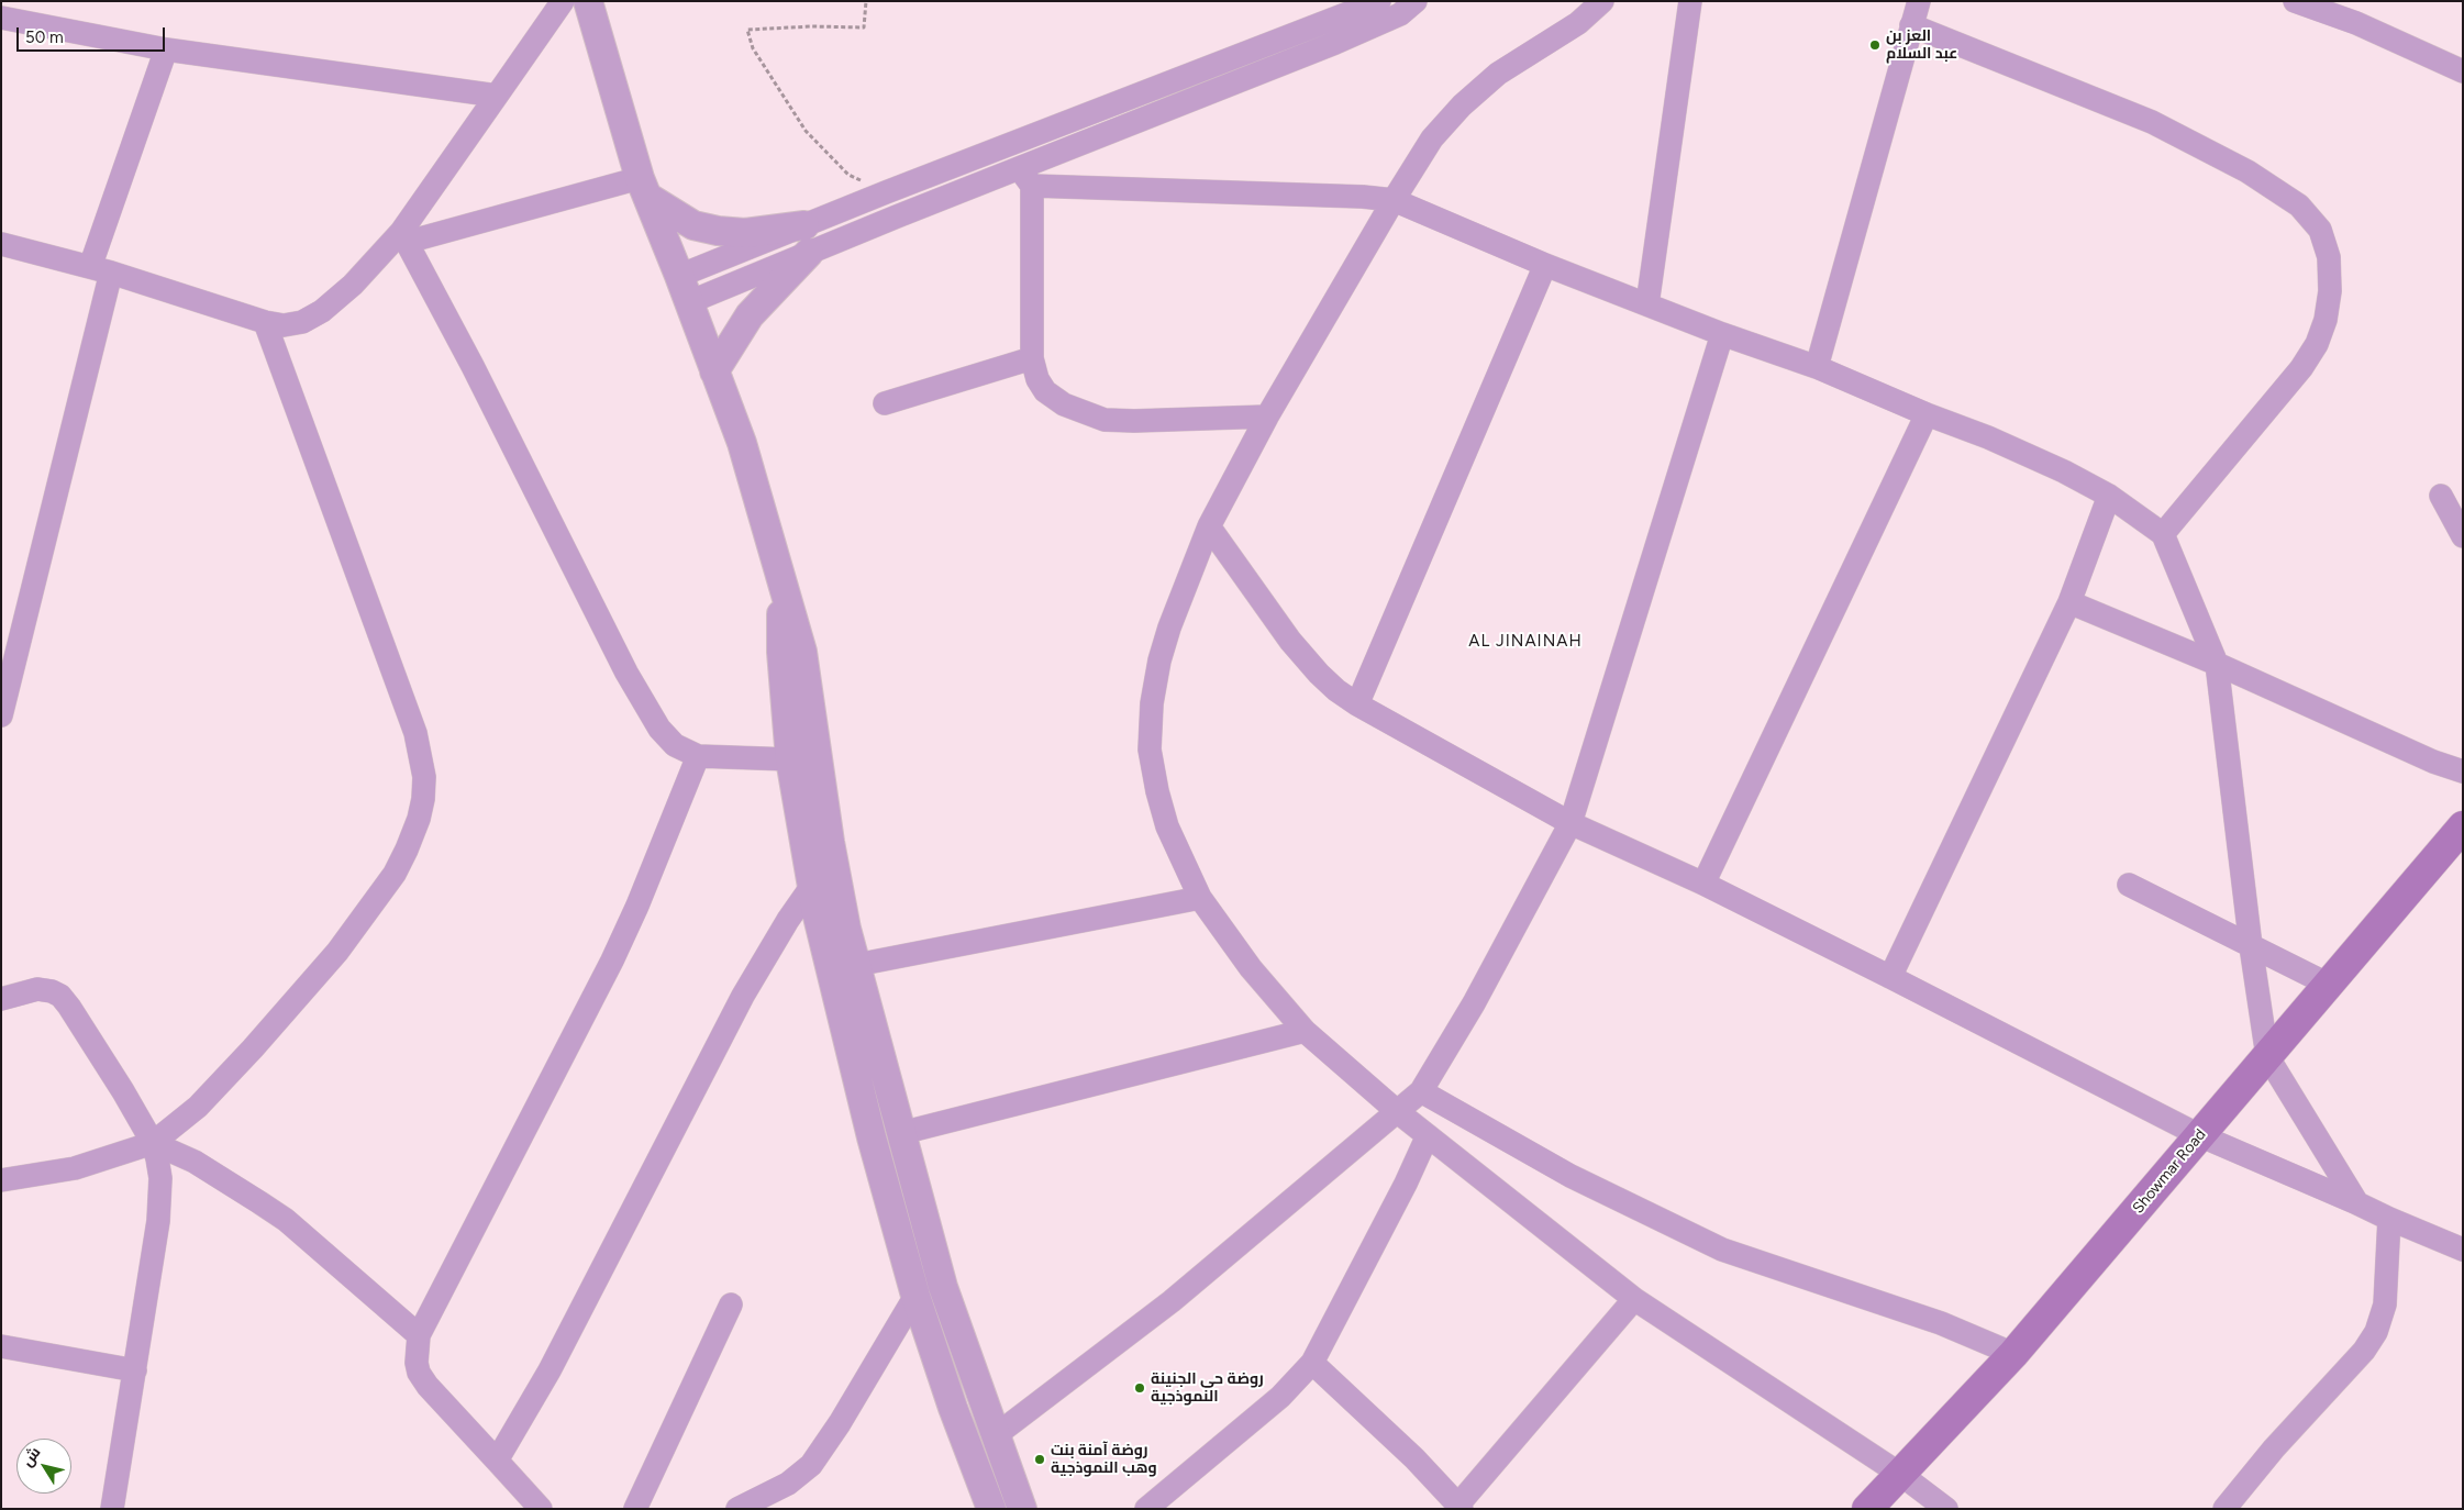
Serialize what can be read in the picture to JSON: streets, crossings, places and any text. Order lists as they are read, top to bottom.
{
  "streets": {
    "main road": ["Showmar Road"]
  },
  "districts": ["AL JINAINAH"],
  "places": ["العز بن عبد السلام", "روضة حي الجنينة النموذجية", "روضة آمنة بنت وهب النموذجية"],
  "scale_bar": "50 m",
  "north": "top left"
}
